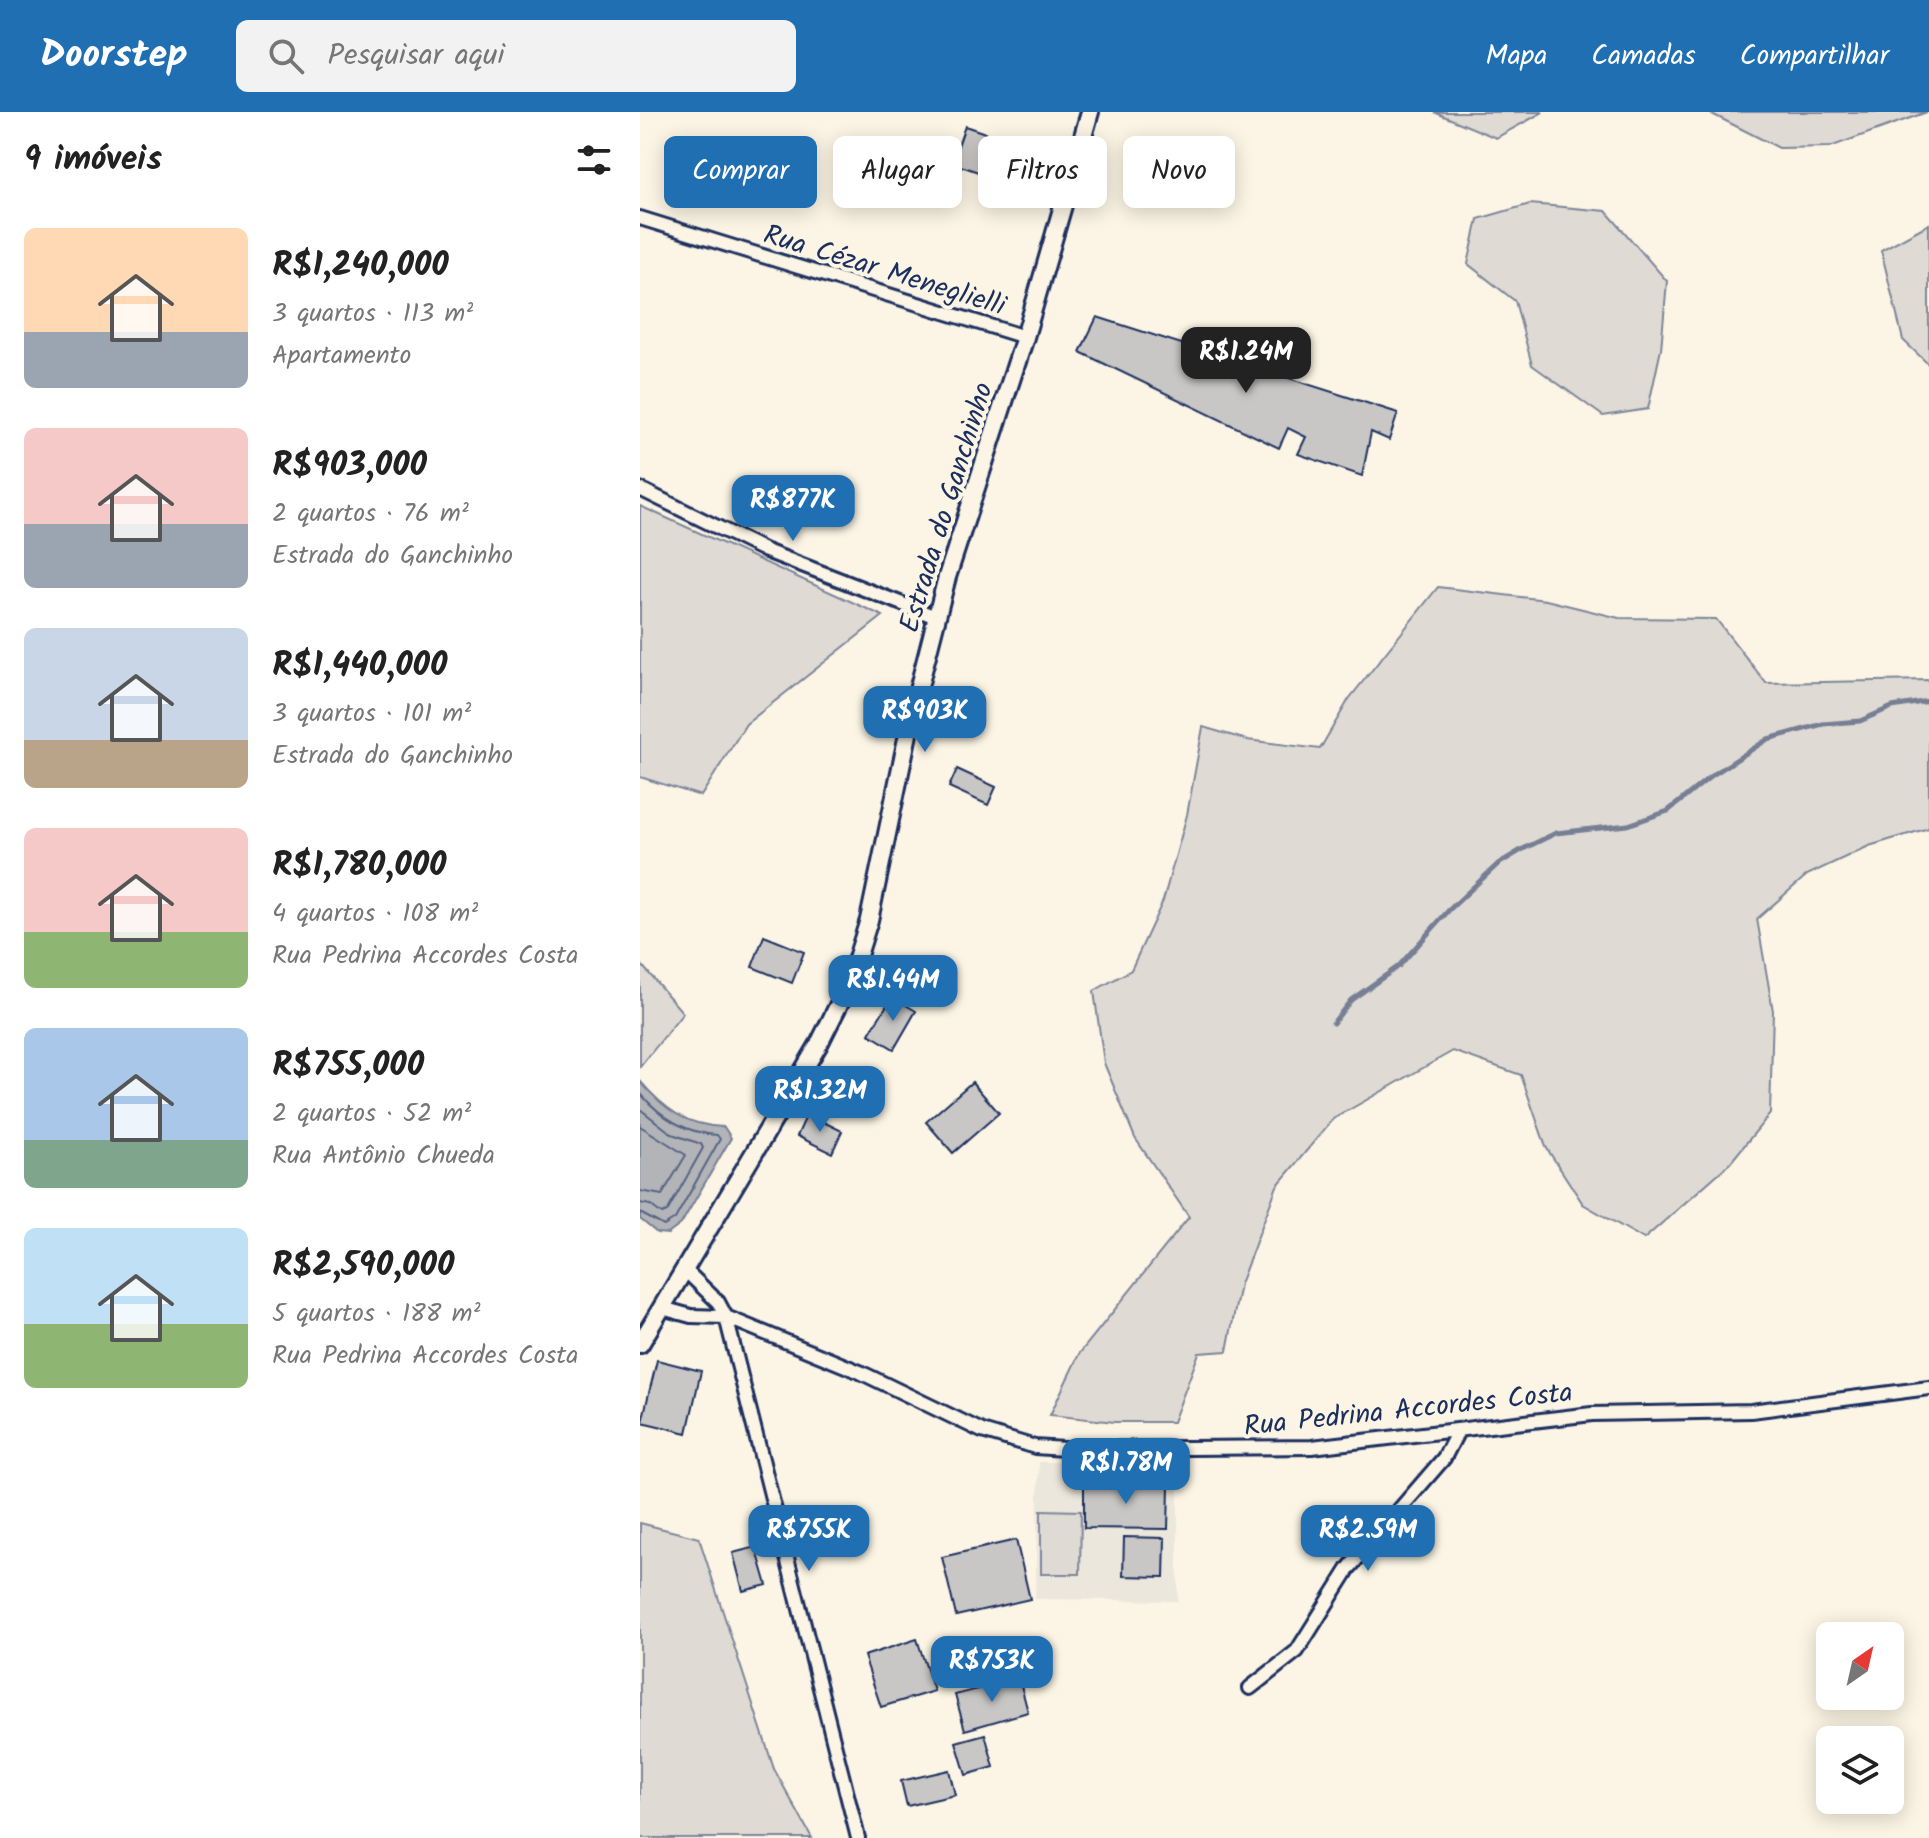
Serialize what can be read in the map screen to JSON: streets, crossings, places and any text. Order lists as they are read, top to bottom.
{
  "streets": {
    "street": ["Rua Cézar Meneglielli", "Estrada do Ganchinho", "Rua Pedrina Accordes Costa"]
  },
  "crossings": [
    ["Rua Cézar Meneglielli", "Estrada do Ganchinho"],
    ["Estrada do Ganchinho", "Rua Pedrina Accordes Costa"]
  ],
  "north": "top right",
  "page": {
    "header": "Doorstep",
    "search": "Pesquisar aqui",
    "nav": ["Mapa", "Camadas", "Compartilhar"],
    "heading": "9 imóveis",
    "chip": [
      "Comprar",
      "Alugar",
      "Filtros",
      "Novo"
    ],
    "list": [
      {
        "name": "R$1,240,000",
        "note": "3 quartos · 113 m² · Apartamento"
      },
      {
        "name": "R$903,000",
        "note": "2 quartos · 76 m² · Estrada do Ganchinho"
      },
      {
        "name": "R$1,440,000",
        "note": "3 quartos · 101 m² · Estrada do Ganchinho"
      },
      {
        "name": "R$1,780,000",
        "note": "4 quartos · 108 m² · Rua Pedrina Accordes Costa"
      },
      {
        "name": "R$755,000",
        "note": "2 quartos · 52 m² · Rua Antônio Chueda"
      },
      {
        "name": "R$2,590,000",
        "note": "5 quartos · 188 m² · Rua Pedrina Accordes Costa"
      }
    ],
    "price": [
      "R$1.24M",
      "R$877K",
      "R$903K",
      "R$1.44M",
      "R$1.32M",
      "R$1.78M",
      "R$755K",
      "R$2.59M",
      "R$753K"
    ]
  }
}
